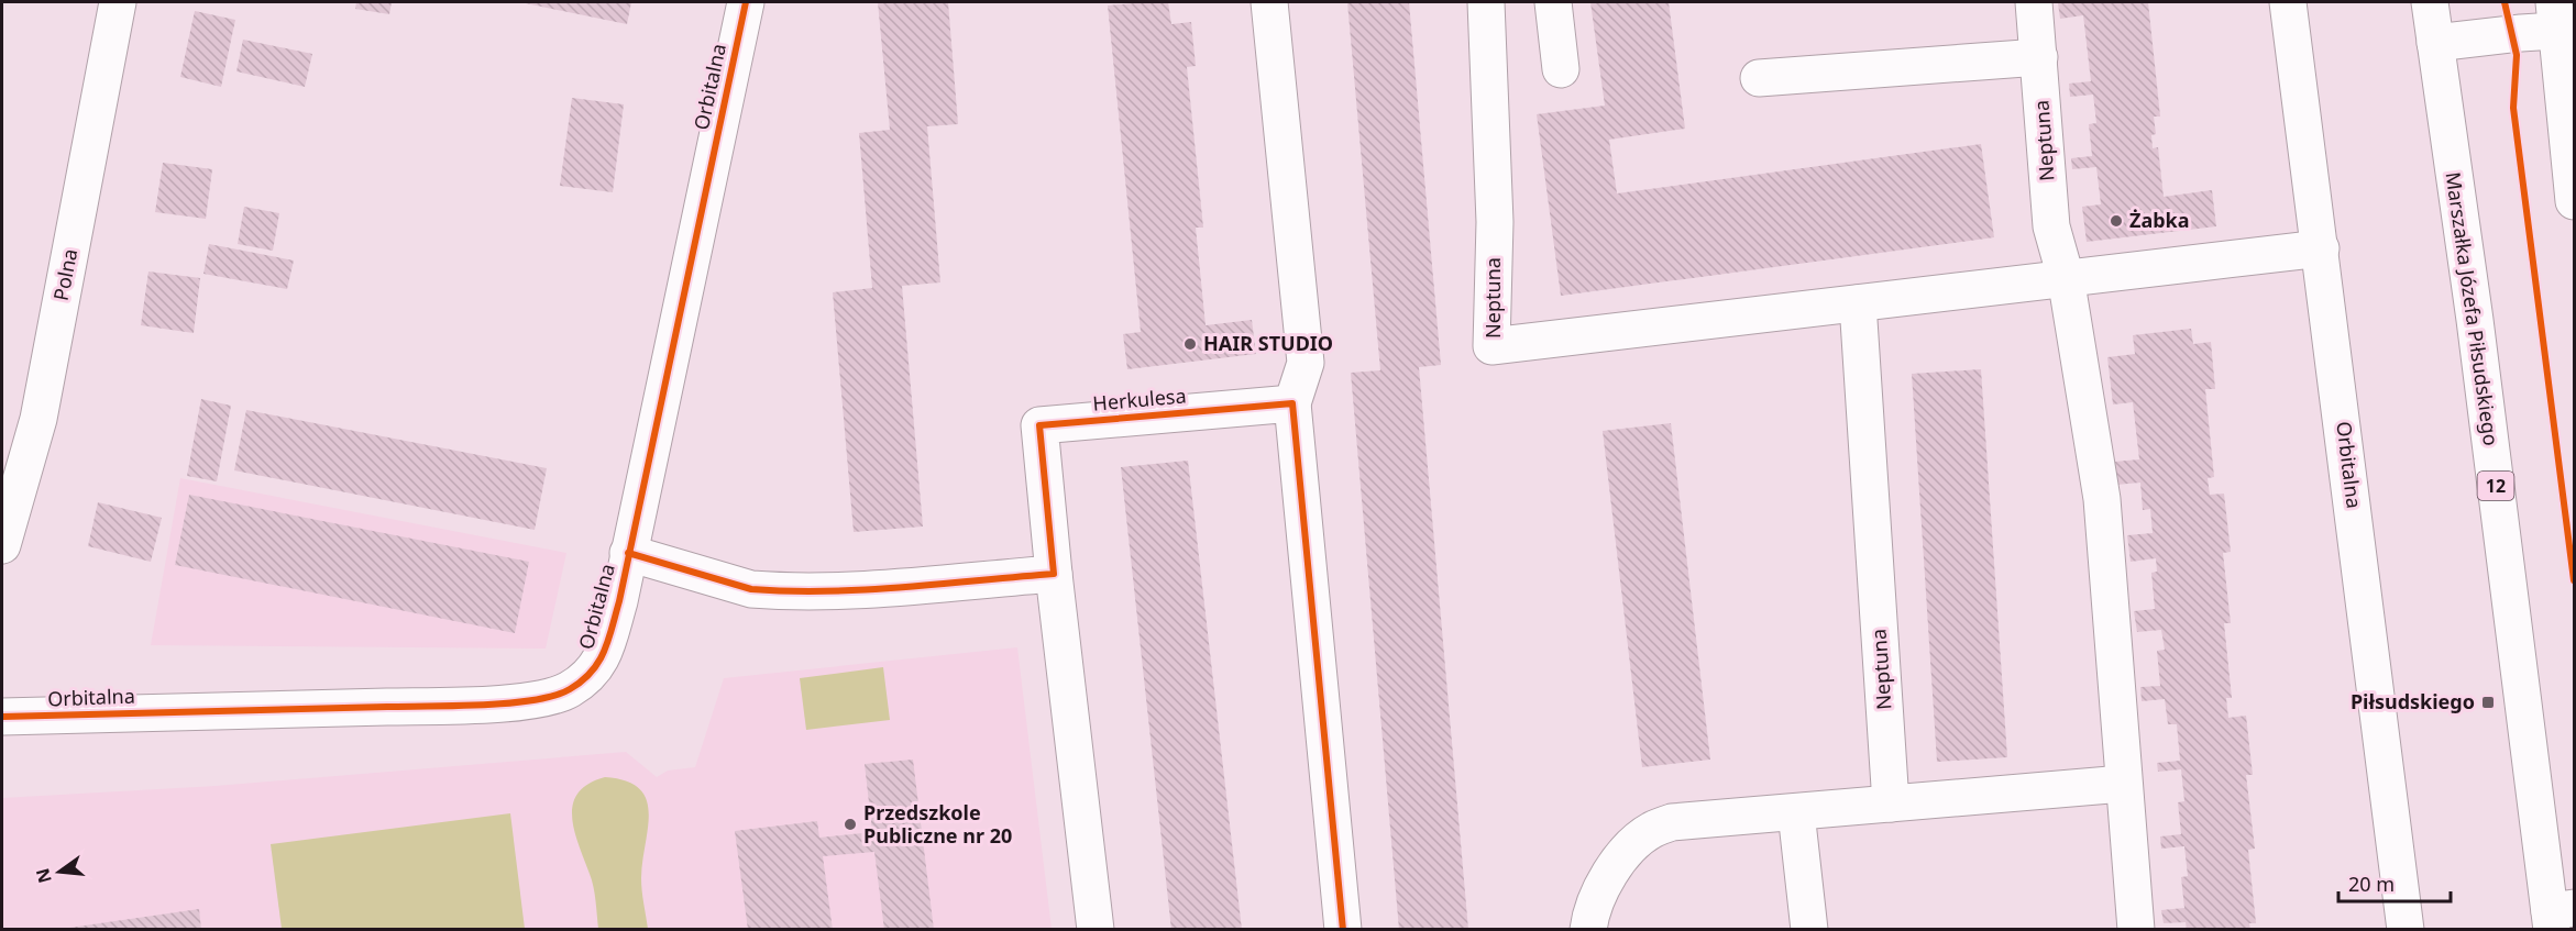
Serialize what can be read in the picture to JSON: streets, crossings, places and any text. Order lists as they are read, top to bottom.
{
  "streets": {
    "street": [
      "Orbitalna",
      "Neptuna",
      "Polna",
      "Marszałka Józefa Piłsudskiego",
      "Herkulesa",
      "12"
    ]
  },
  "crossings": [
    ["Orbitalna", "Neptuna"]
  ],
  "places": {
    "other": ["Żabka", "HAIR STUDIO", "Przedszkole Publiczne nr 20"],
    "transit": ["Piłsudskiego"]
  },
  "scale_bar": "20 m",
  "north": "left"
}
